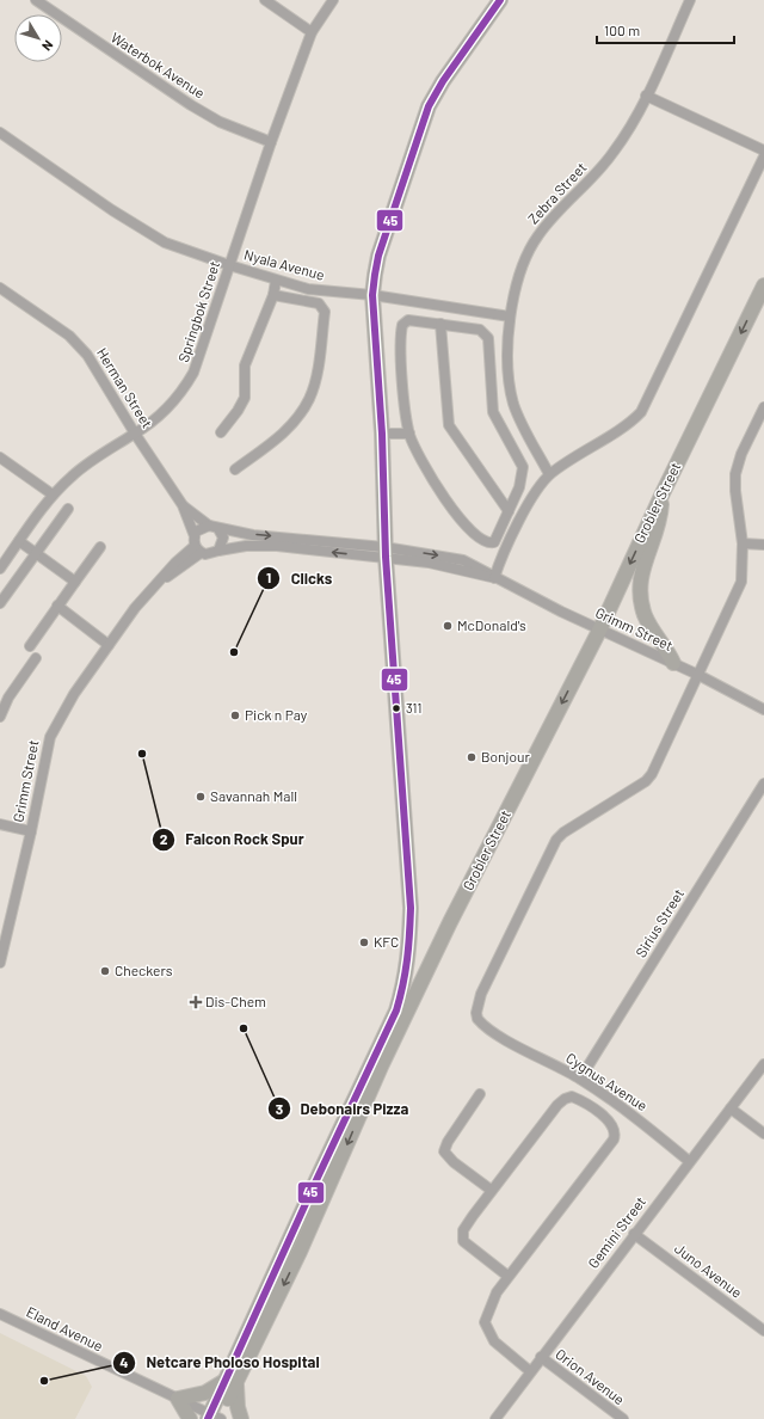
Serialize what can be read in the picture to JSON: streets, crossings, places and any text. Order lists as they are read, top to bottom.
{
  "streets": {
    "main road": ["Grobler Street"],
    "street": [
      "Waterbok Avenue",
      "Zebra Street",
      "Nyala Avenue",
      "Springbok Street",
      "Herman Street",
      "Grimm Street",
      "Sirius Street",
      "Cygnus Avenue",
      "Gemini Street",
      "Juno Avenue",
      "Eland Avenue",
      "Orion Avenue"
    ]
  },
  "crossings": [
    ["Waterbok Avenue", "Springbok Street"],
    ["Zebra Street", "Nyala Avenue"],
    ["Nyala Avenue", "Springbok Street"],
    ["Springbok Street", "Herman Street"],
    ["Herman Street", "Grimm Street"],
    ["Grobler Street", "Grimm Street"],
    ["Grobler Street", "Eland Avenue"],
    ["Grimm Street", "Cygnus Avenue"],
    ["Sirius Street", "Cygnus Avenue"],
    ["Cygnus Avenue", "Gemini Street"],
    ["Gemini Street", "Juno Avenue"],
    ["Gemini Street", "Orion Avenue"]
  ],
  "places": {
    "other": [
      "McDonald's",
      "Clicks",
      "311",
      "Pick n Pay",
      "Falcon Rock Spur",
      "Bonjour",
      "Savannah Mall",
      "KFC",
      "Checkers",
      "Debonairs Pizza",
      "Netcare Pholoso Hospital"
    ],
    "health": ["Dis-Chem"]
  },
  "lines": ["transit line 45"],
  "scale_bar": "100 m",
  "north": "bottom right"
}
